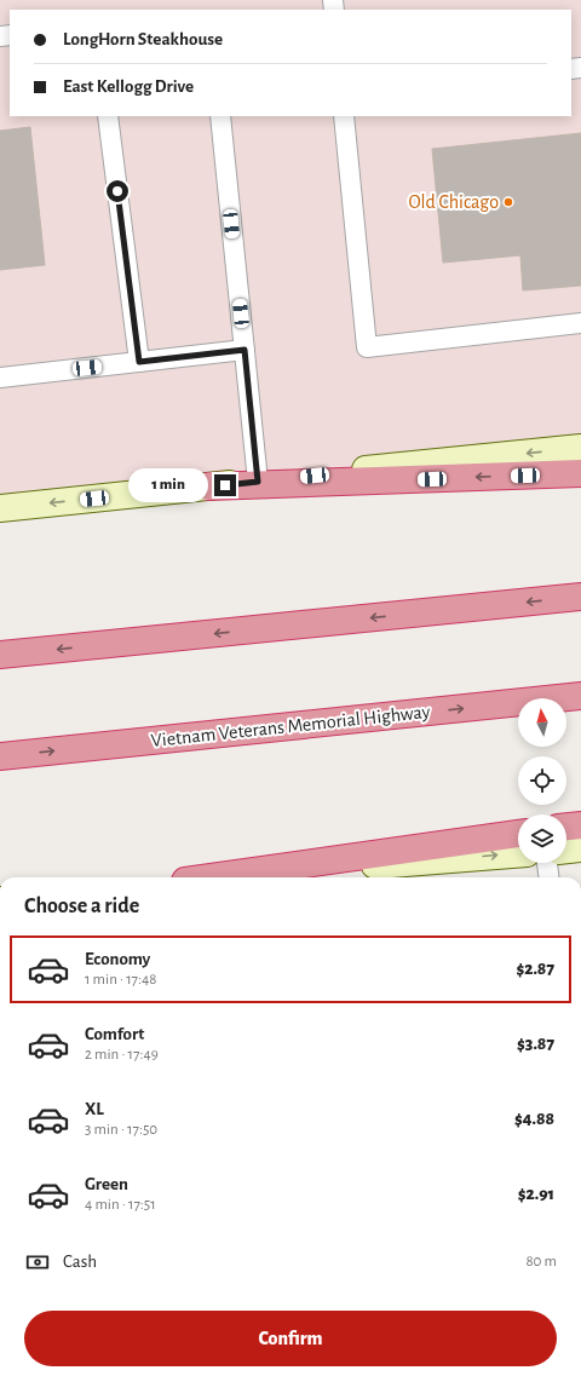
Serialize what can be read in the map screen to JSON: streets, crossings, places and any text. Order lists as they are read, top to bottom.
{
  "streets": {
    "highway": ["Vietnam Veterans Memorial Highway"]
  },
  "places": ["Old Chicago"],
  "north": "top",
  "page": {
    "banner": ["LongHorn Steakhouse", "East Kellogg Drive"],
    "bubble": "1 min",
    "heading": "Choose a ride",
    "list": [
      {
        "name": "Economy",
        "note": "1 min · 17:48",
        "value": "$2.87"
      },
      {
        "name": "Comfort",
        "note": "2 min · 17:49",
        "value": "$3.87"
      },
      {
        "name": "XL",
        "note": "3 min · 17:50",
        "value": "$4.88"
      },
      {
        "name": "Green",
        "note": "4 min · 17:51",
        "value": "$2.91"
      }
    ],
    "pay": ["Cash", "80 m"],
    "buttons": "Confirm"
  }
}
